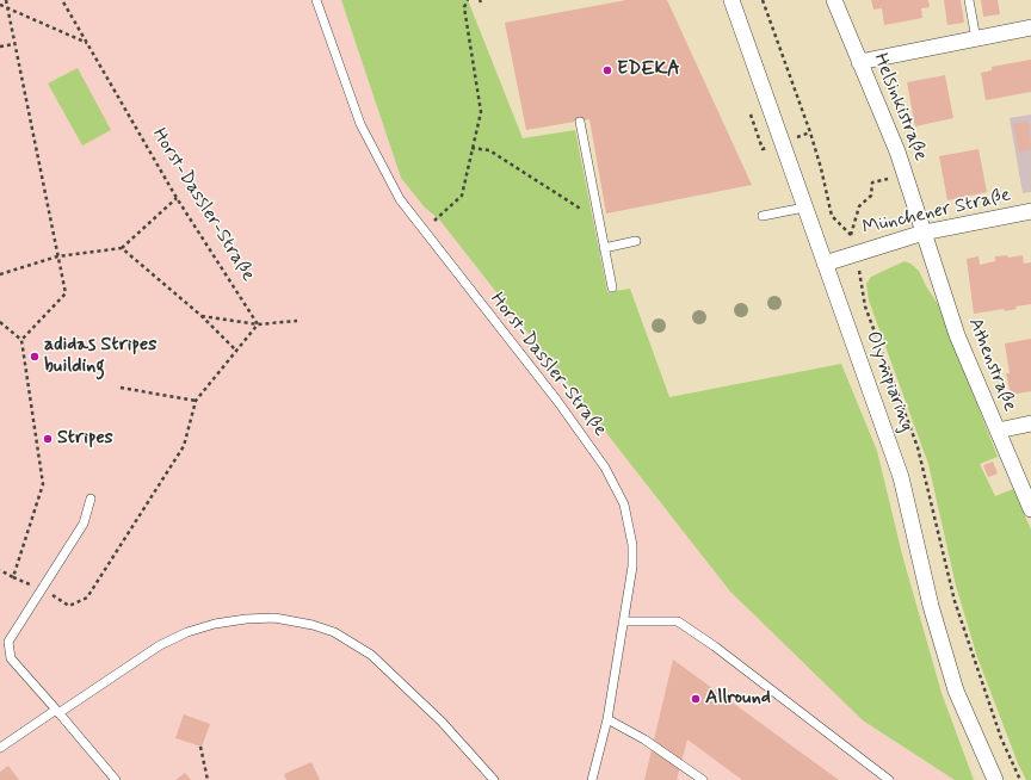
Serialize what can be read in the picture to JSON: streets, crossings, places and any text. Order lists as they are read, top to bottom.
{
  "streets": {
    "street": [
      "Helsinkistraße",
      "Münchener Straße",
      "Athenstraße",
      "Olympiaring"
    ],
    "lane": ["Horst-Dassler-Straße"]
  },
  "crossings": [
    ["Helsinkistraße", "Münchener Straße"],
    ["Helsinkistraße", "Athenstraße"],
    ["Münchener Straße", "Athenstraße"],
    ["Münchener Straße", "Olympiaring"]
  ],
  "places": [
    "EDEKA",
    "adidas Stripes building",
    "Stripes",
    "Allround"
  ]
}
